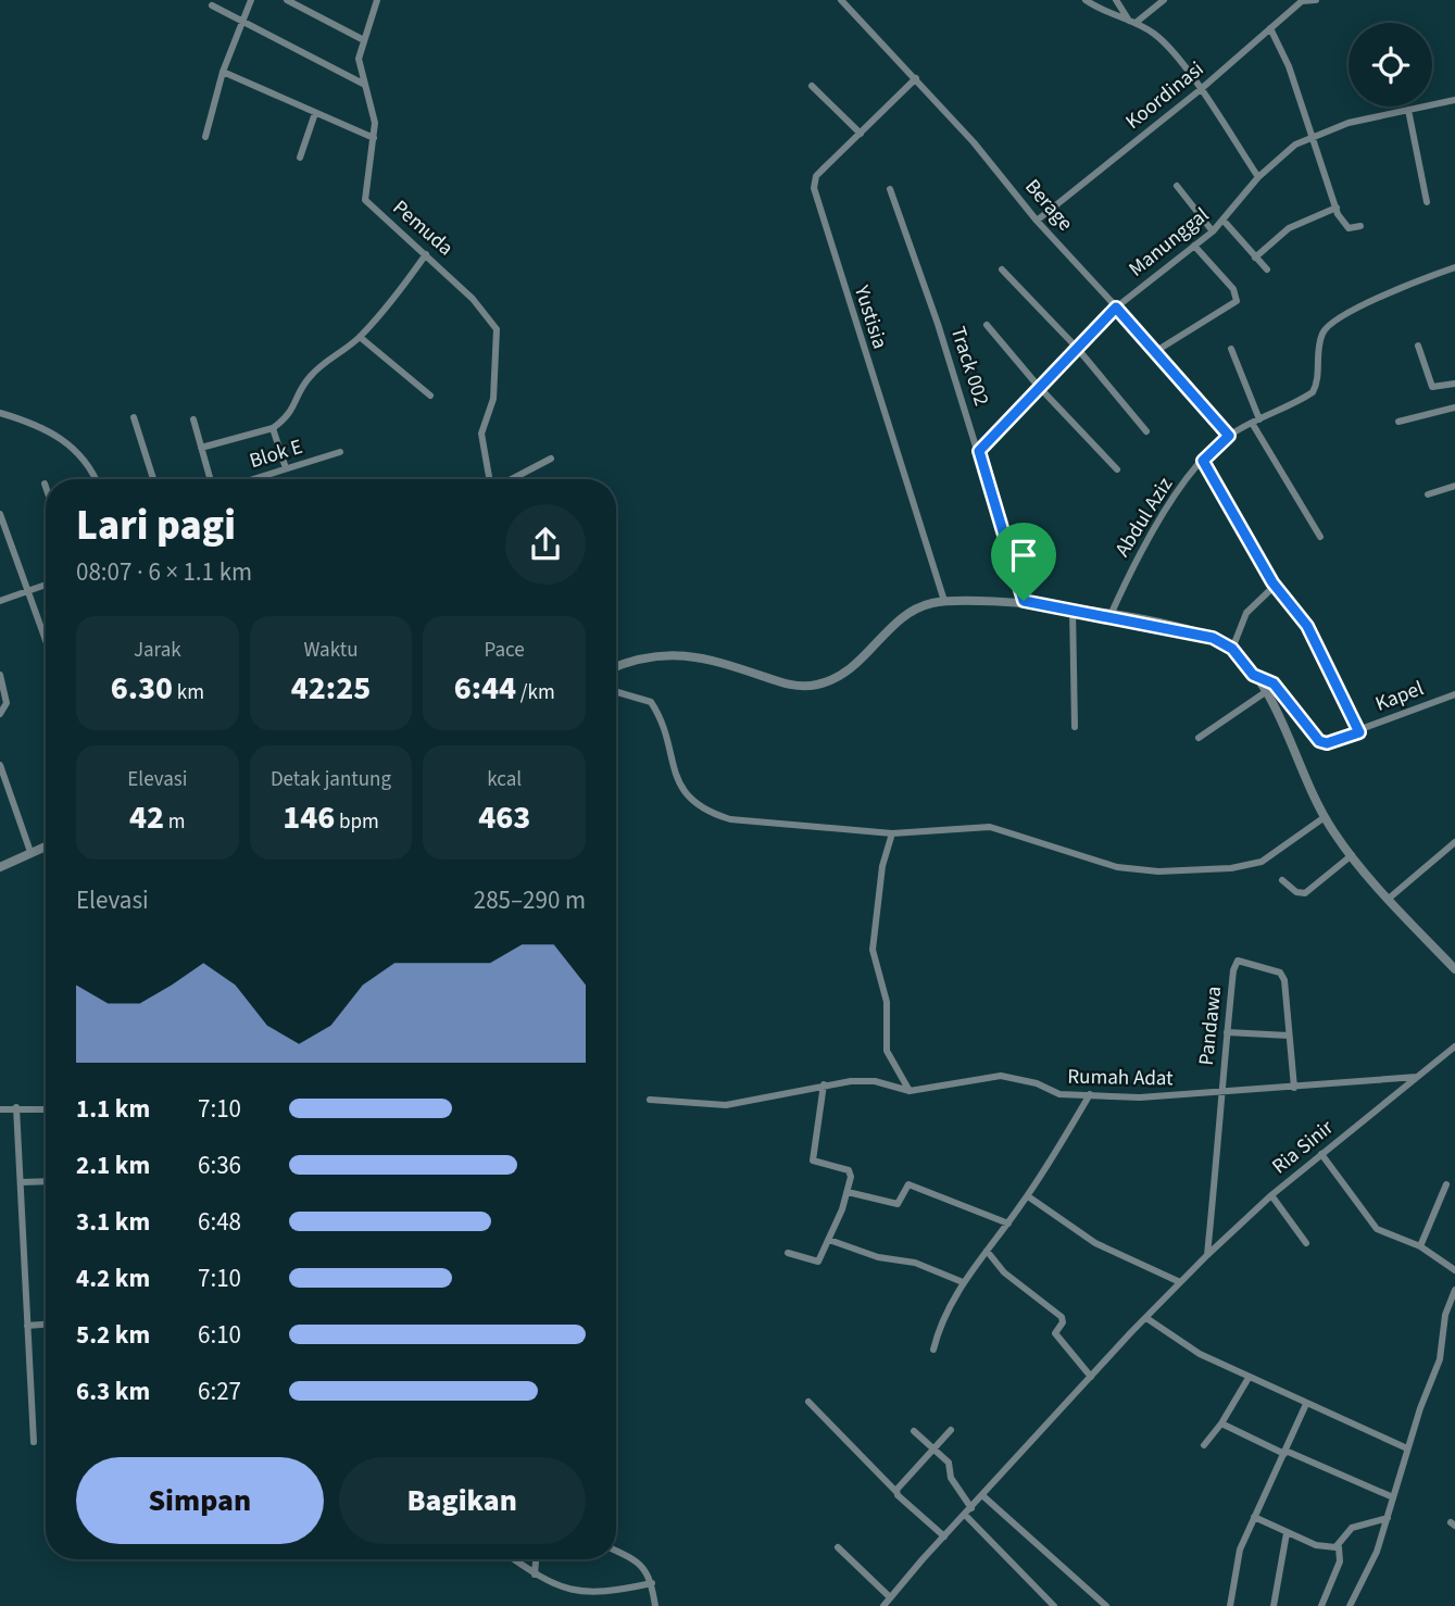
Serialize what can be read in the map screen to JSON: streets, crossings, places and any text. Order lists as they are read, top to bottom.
{
  "streets": {
    "street": [
      "Koordinasi",
      "Berage",
      "Pemuda",
      "Manunggal",
      "Yustisia",
      "Track 002",
      "Blok E",
      "Abdul Aziz",
      "Kapel",
      "Pandawa",
      "Rumah Adat",
      "Ria Sinir"
    ]
  },
  "crossings": [
    ["Koordinasi", "Berage"],
    ["Berage", "Manunggal"],
    ["Berage", "Yustisia"],
    ["Berage", "Abdul Aziz"],
    ["Manunggal", "Track 002"],
    ["Pandawa", "Rumah Adat"],
    ["Pandawa", "Ria Sinir"],
    ["Rumah Adat", "Ria Sinir"]
  ],
  "page": {
    "heading": ["Lari pagi", "08:07 · 6 × 1.1 km"],
    "stats": [
      ["Jarak", "6.30 km"],
      ["Waktu", "42:25"],
      ["Pace", "6:44 /km"],
      ["Elevasi", "42 m"],
      ["Detak jantung", "146 bpm"],
      ["kcal", "463"]
    ],
    "chart": ["Elevasi", "285–290 m"],
    "list": [
      {
        "name": "1.1 km",
        "note": "7:10"
      },
      {
        "name": "2.1 km",
        "note": "6:36"
      },
      {
        "name": "3.1 km",
        "note": "6:48"
      },
      {
        "name": "4.2 km",
        "note": "7:10"
      },
      {
        "name": "5.2 km",
        "note": "6:10"
      },
      {
        "name": "6.3 km",
        "note": "6:27"
      }
    ],
    "buttons": ["Simpan", "Bagikan"]
  }
}
